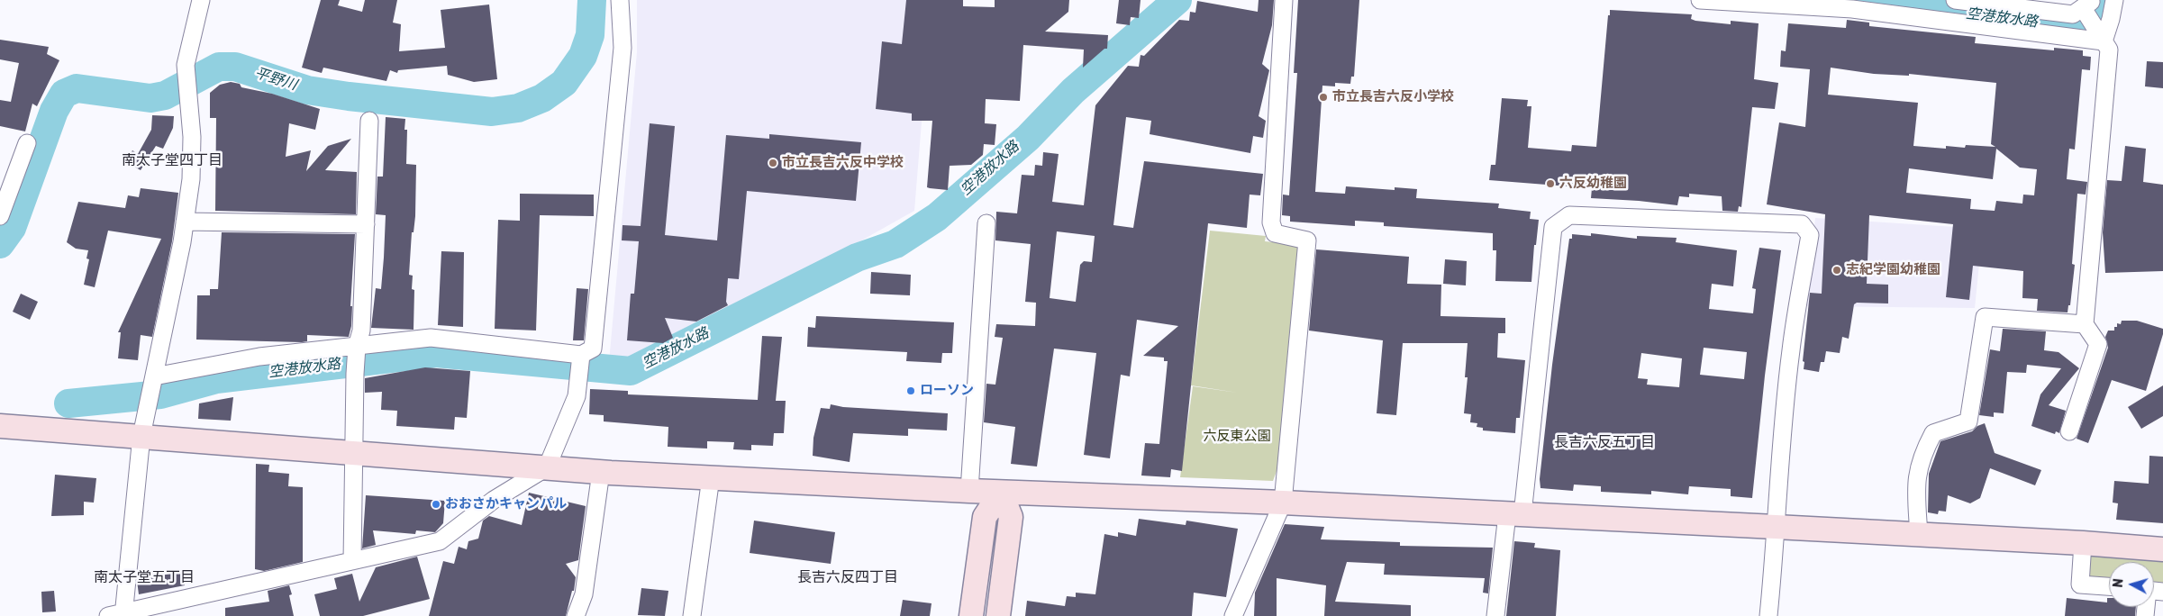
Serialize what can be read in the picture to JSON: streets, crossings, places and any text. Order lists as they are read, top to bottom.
{
  "districts": [
    "南太子堂四丁目",
    "長吉六反五丁目",
    "南太子堂五丁目",
    "長吉六反四丁目"
  ],
  "water": ["空港放水路", "平野川"],
  "parks": ["六反東公園"],
  "places": [
    "市立長吉六反小学校",
    "市立長吉六反中学校",
    "六反幼稚園",
    "志紀学園幼稚園",
    "ローソン",
    "おおさかキャンパル"
  ],
  "north": "left"
}
